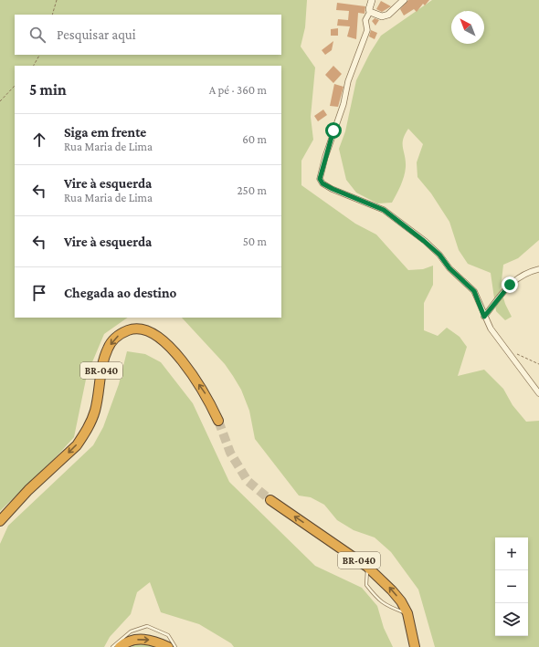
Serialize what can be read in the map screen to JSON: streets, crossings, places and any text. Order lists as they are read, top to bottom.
{
  "streets": {
    "highway": ["BR-040"]
  },
  "north": "top left",
  "page": {
    "search": "Pesquisar aqui",
    "heading": ["5 min", "A pé · 360 m"],
    "list": [
      ["Siga em frente", "Rua Maria de Lima", "60 m"],
      ["Vire à esquerda", "Rua Maria de Lima", "250 m"],
      ["Vire à esquerda", "50 m"],
      "Chegada ao destino"
    ],
    "map_buttons": ["+", "−"]
  }
}
